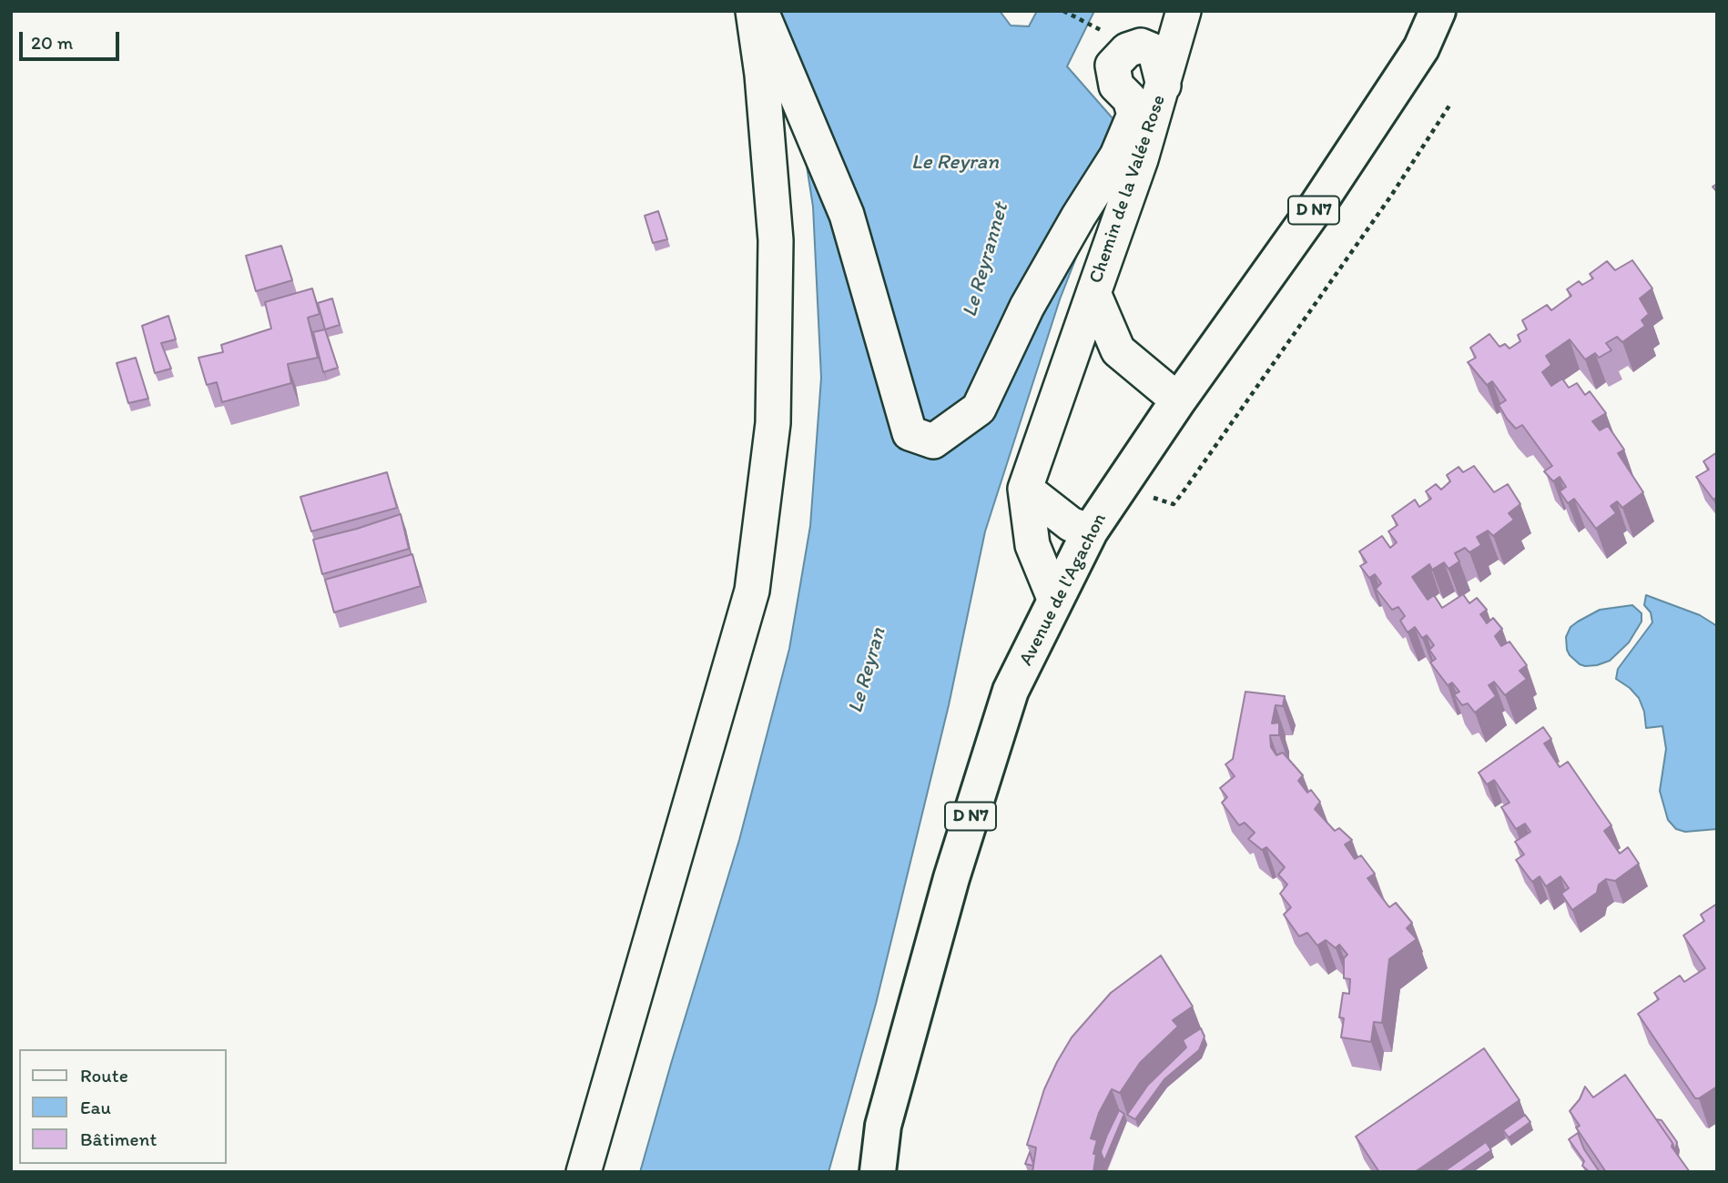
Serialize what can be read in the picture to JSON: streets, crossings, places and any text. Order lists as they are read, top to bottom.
{
  "streets": {
    "main road": ["D N7", "Avenue de l'Agachon"],
    "street": ["Chemin de la Valée Rose"]
  },
  "crossings": [
    ["Chemin de la Valée Rose", "Avenue de l'Agachon"]
  ],
  "water": ["Le Reyran", "Le Reyrannet"],
  "legend": ["Route", "Eau", "Bâtiment"],
  "scale_bar": "20 m"
}
